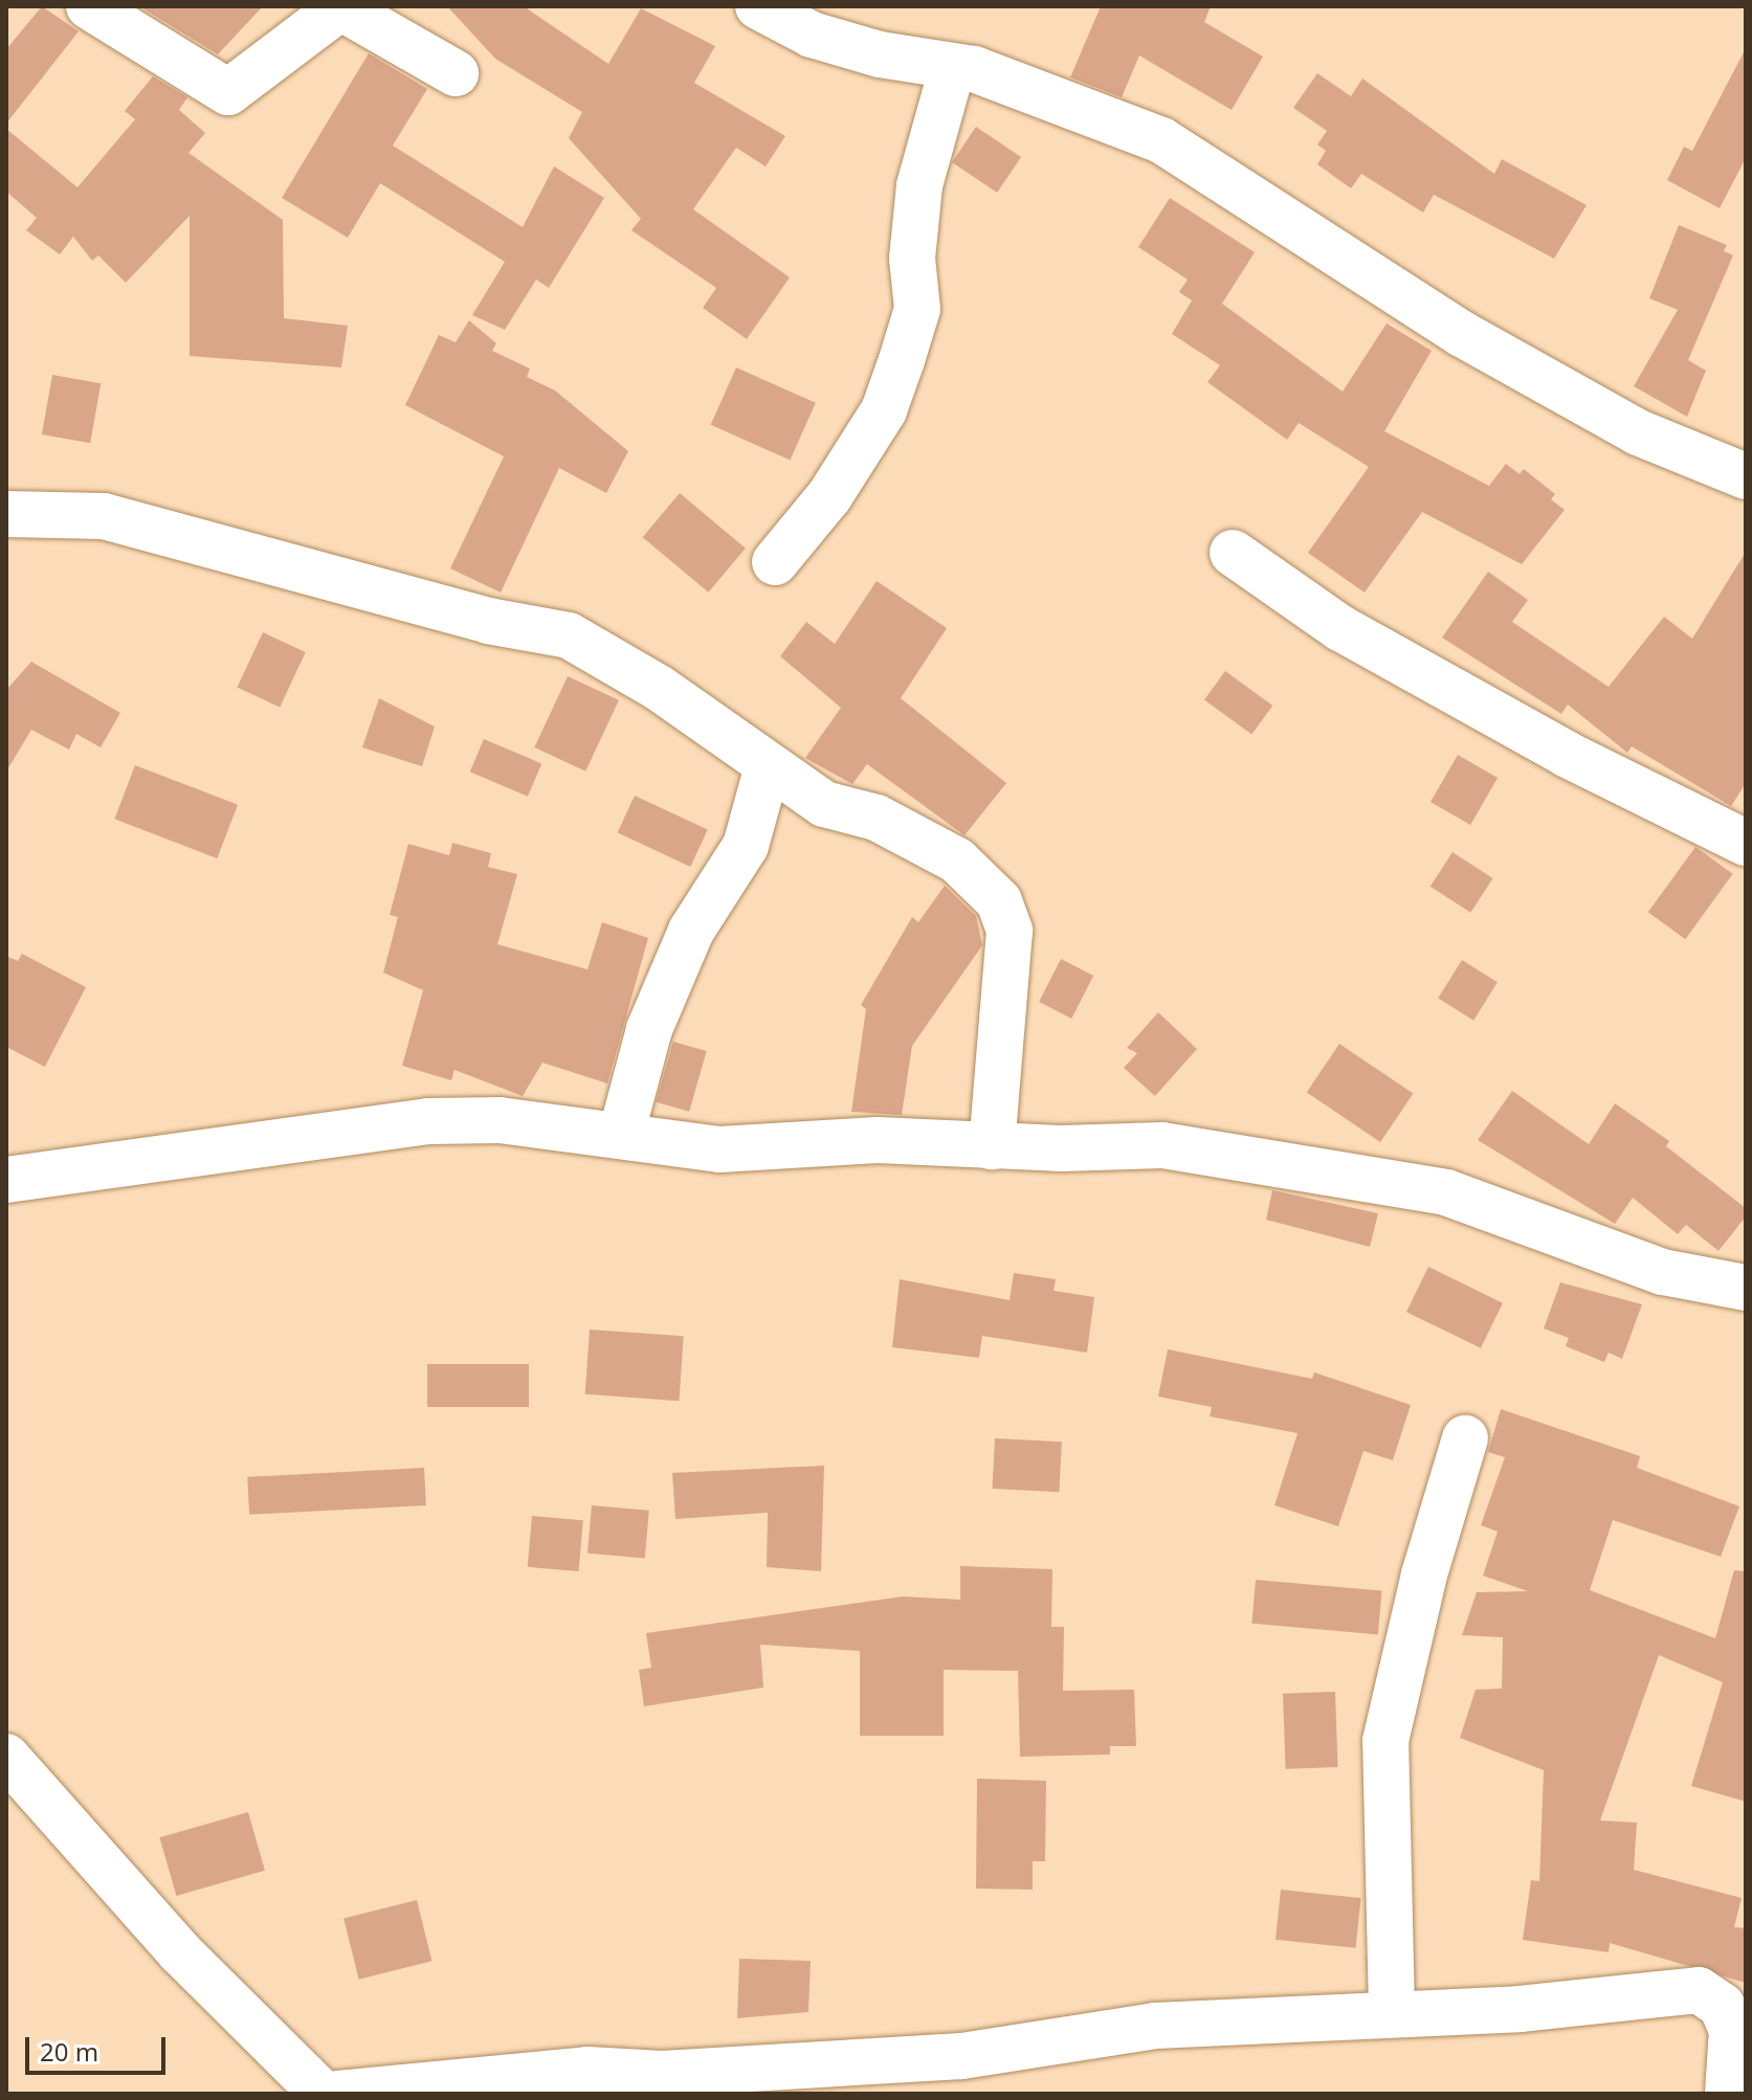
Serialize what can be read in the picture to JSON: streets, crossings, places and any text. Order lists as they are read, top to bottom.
{
  "scale_bar": "20 m"
}
